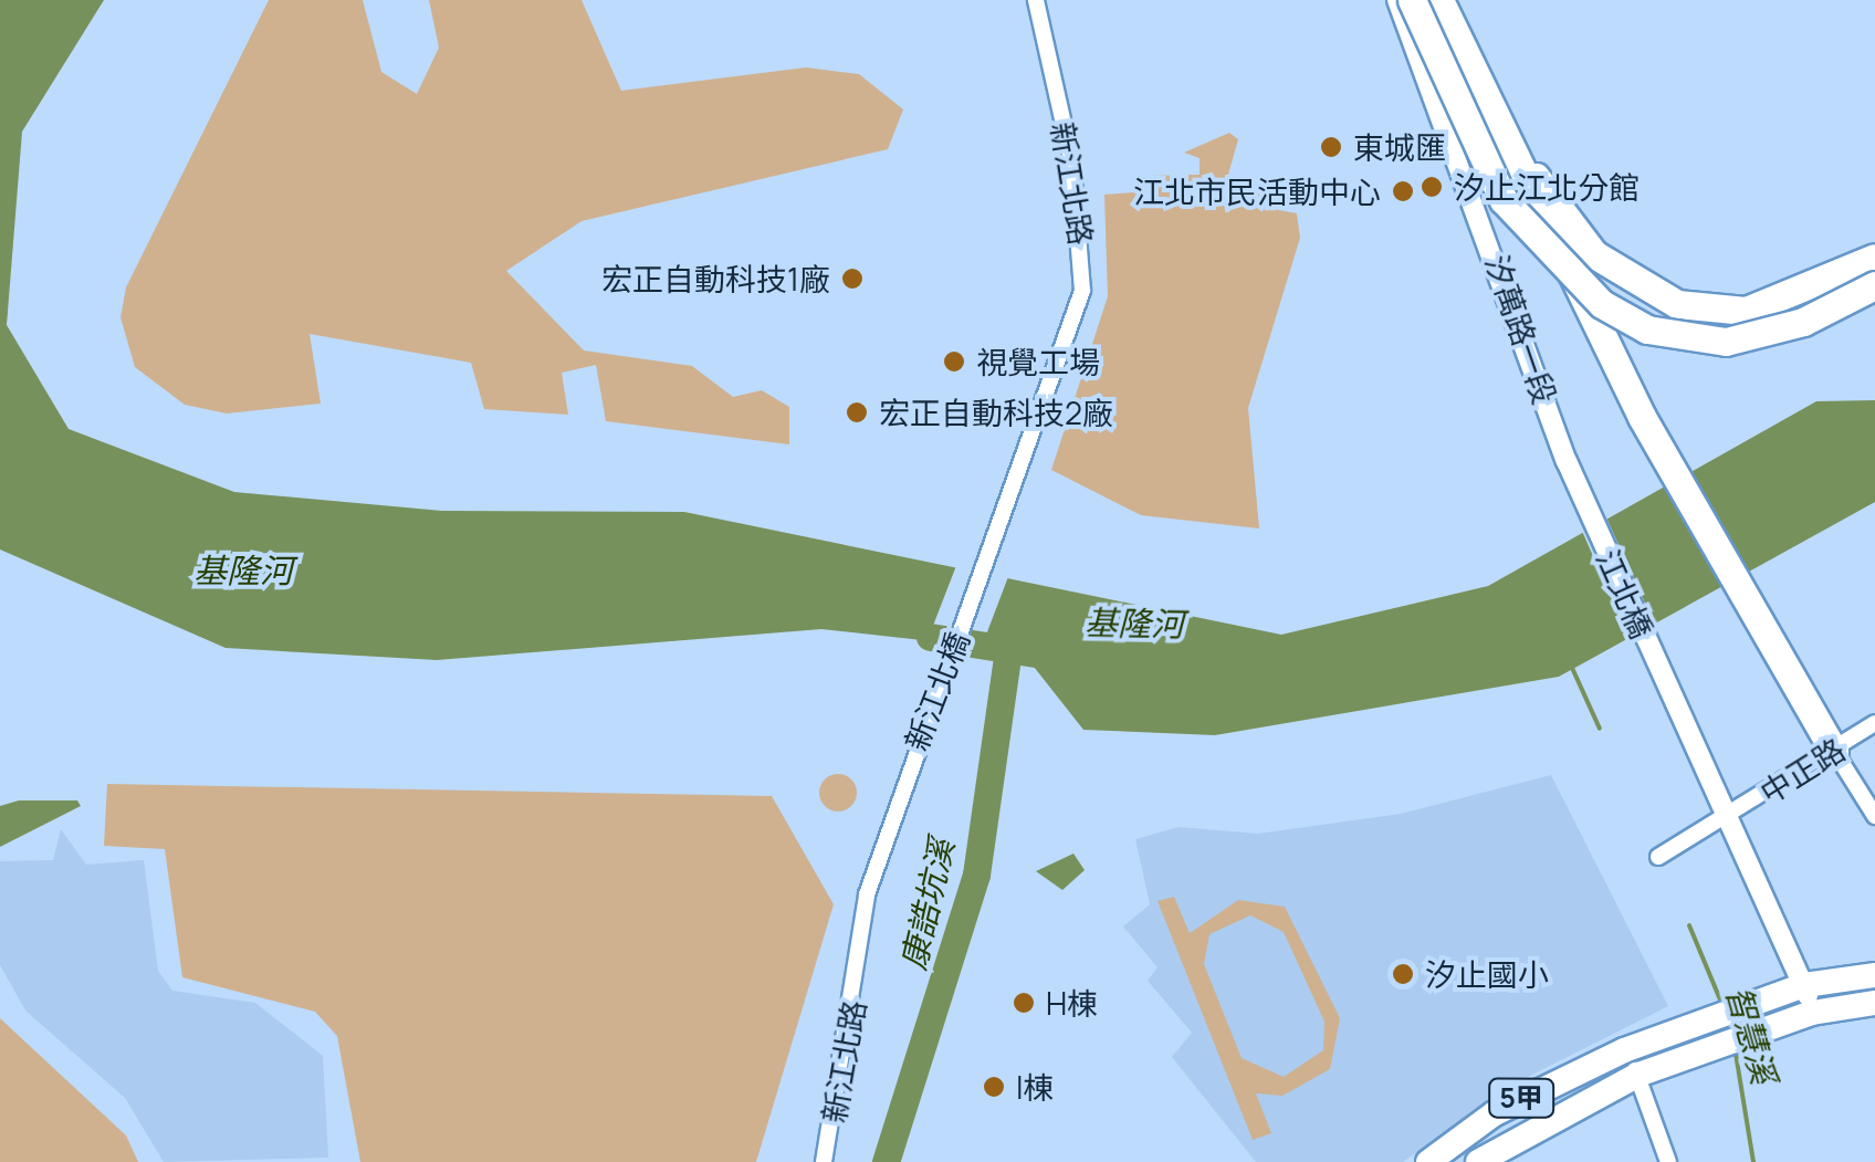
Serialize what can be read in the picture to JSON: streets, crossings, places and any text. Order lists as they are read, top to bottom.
{
  "streets": {
    "main road": ["5甲"],
    "street": [
      "新江北路",
      "汐萬路一段",
      "江北橋",
      "新江北橋",
      "中正路"
    ]
  },
  "crossings": [
    ["新江北路", "新江北橋"],
    ["汐萬路一段", "江北橋"],
    ["江北橋", "中正路"]
  ],
  "water": ["基隆河", "康誥坑溪", "智慧溪"],
  "places": [
    "東城匯",
    "汐止江北分館",
    "江北市民活動中心",
    "宏正自動科技1廠",
    "視覺工場",
    "宏正自動科技2廠",
    "汐止國小",
    "H棟",
    "I棟"
  ]
}
